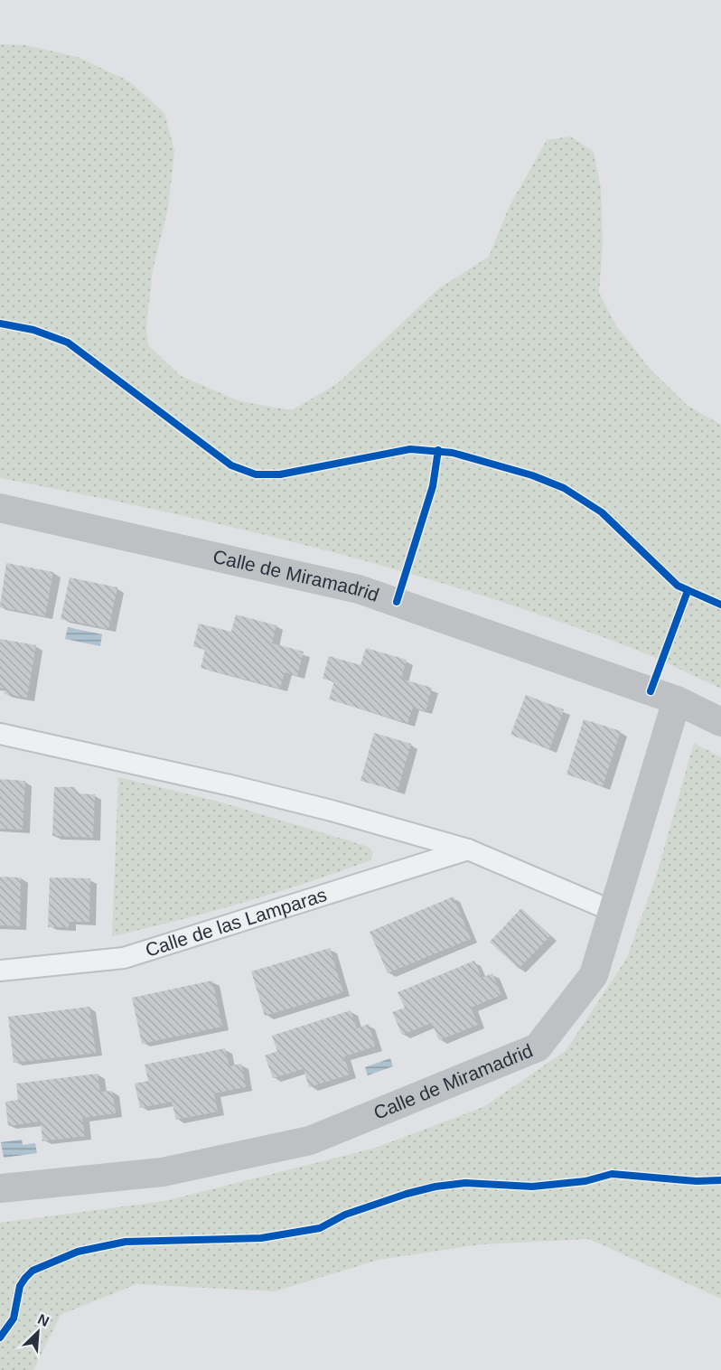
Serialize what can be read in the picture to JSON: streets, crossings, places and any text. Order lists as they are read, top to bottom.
{
  "streets": {
    "street": ["Calle de Miramadrid", "Calle de las Lamparas"]
  },
  "north": "top right"
}
